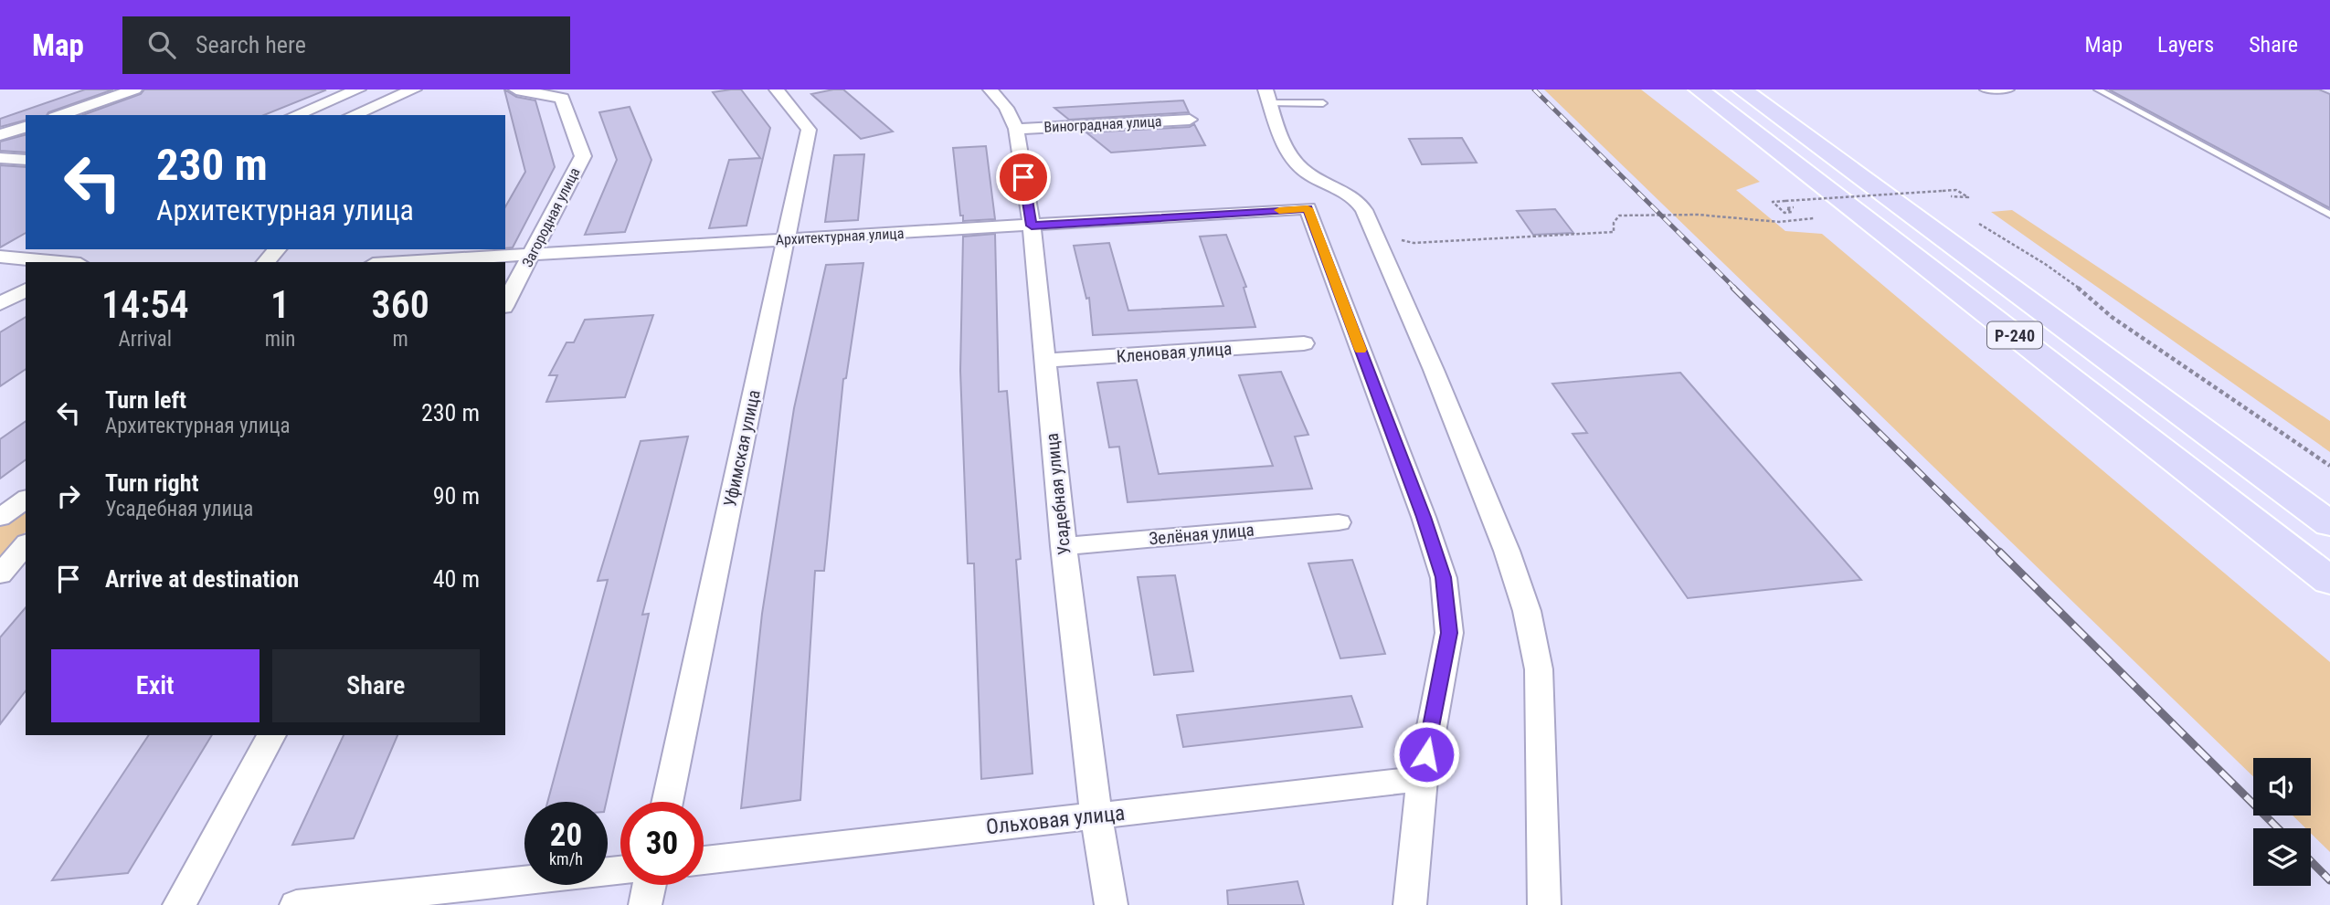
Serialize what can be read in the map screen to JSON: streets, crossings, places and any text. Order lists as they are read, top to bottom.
{
  "streets": {
    "highway": ["Р-240"],
    "street": [
      "Виноградная улица",
      "Загородная улица",
      "Архитектурная улица",
      "Кленовая улица",
      "Уфимская улица",
      "Усадебная улица",
      "Зелёная улица",
      "Ольховая улица"
    ]
  },
  "crossings": [
    ["Виноградная улица", "Усадебная улица"],
    ["Загородная улица", "Архитектурная улица"],
    ["Архитектурная улица", "Уфимская улица"],
    ["Архитектурная улица", "Усадебная улица"],
    ["Кленовая улица", "Усадебная улица"],
    ["Усадебная улица", "Зелёная улица"],
    ["Усадебная улица", "Ольховая улица"]
  ],
  "page": {
    "header": "Map",
    "search": "Search here",
    "nav": ["Map", "Layers", "Share"],
    "turn": ["230 m", "Архитектурная улица"],
    "eta": [
      "14:54",
      "Arrival",
      "1",
      "min",
      "360",
      "m"
    ],
    "list": [
      {
        "name": "Turn left",
        "note": "Архитектурная улица",
        "value": "230 m"
      },
      {
        "name": "Turn right",
        "note": "Усадебная улица",
        "value": "90 m"
      },
      {
        "name": "Arrive at destination",
        "value": "40 m"
      }
    ],
    "buttons": ["Exit", "Share"],
    "speed": "20 km/h",
    "limit": "30"
  }
}
